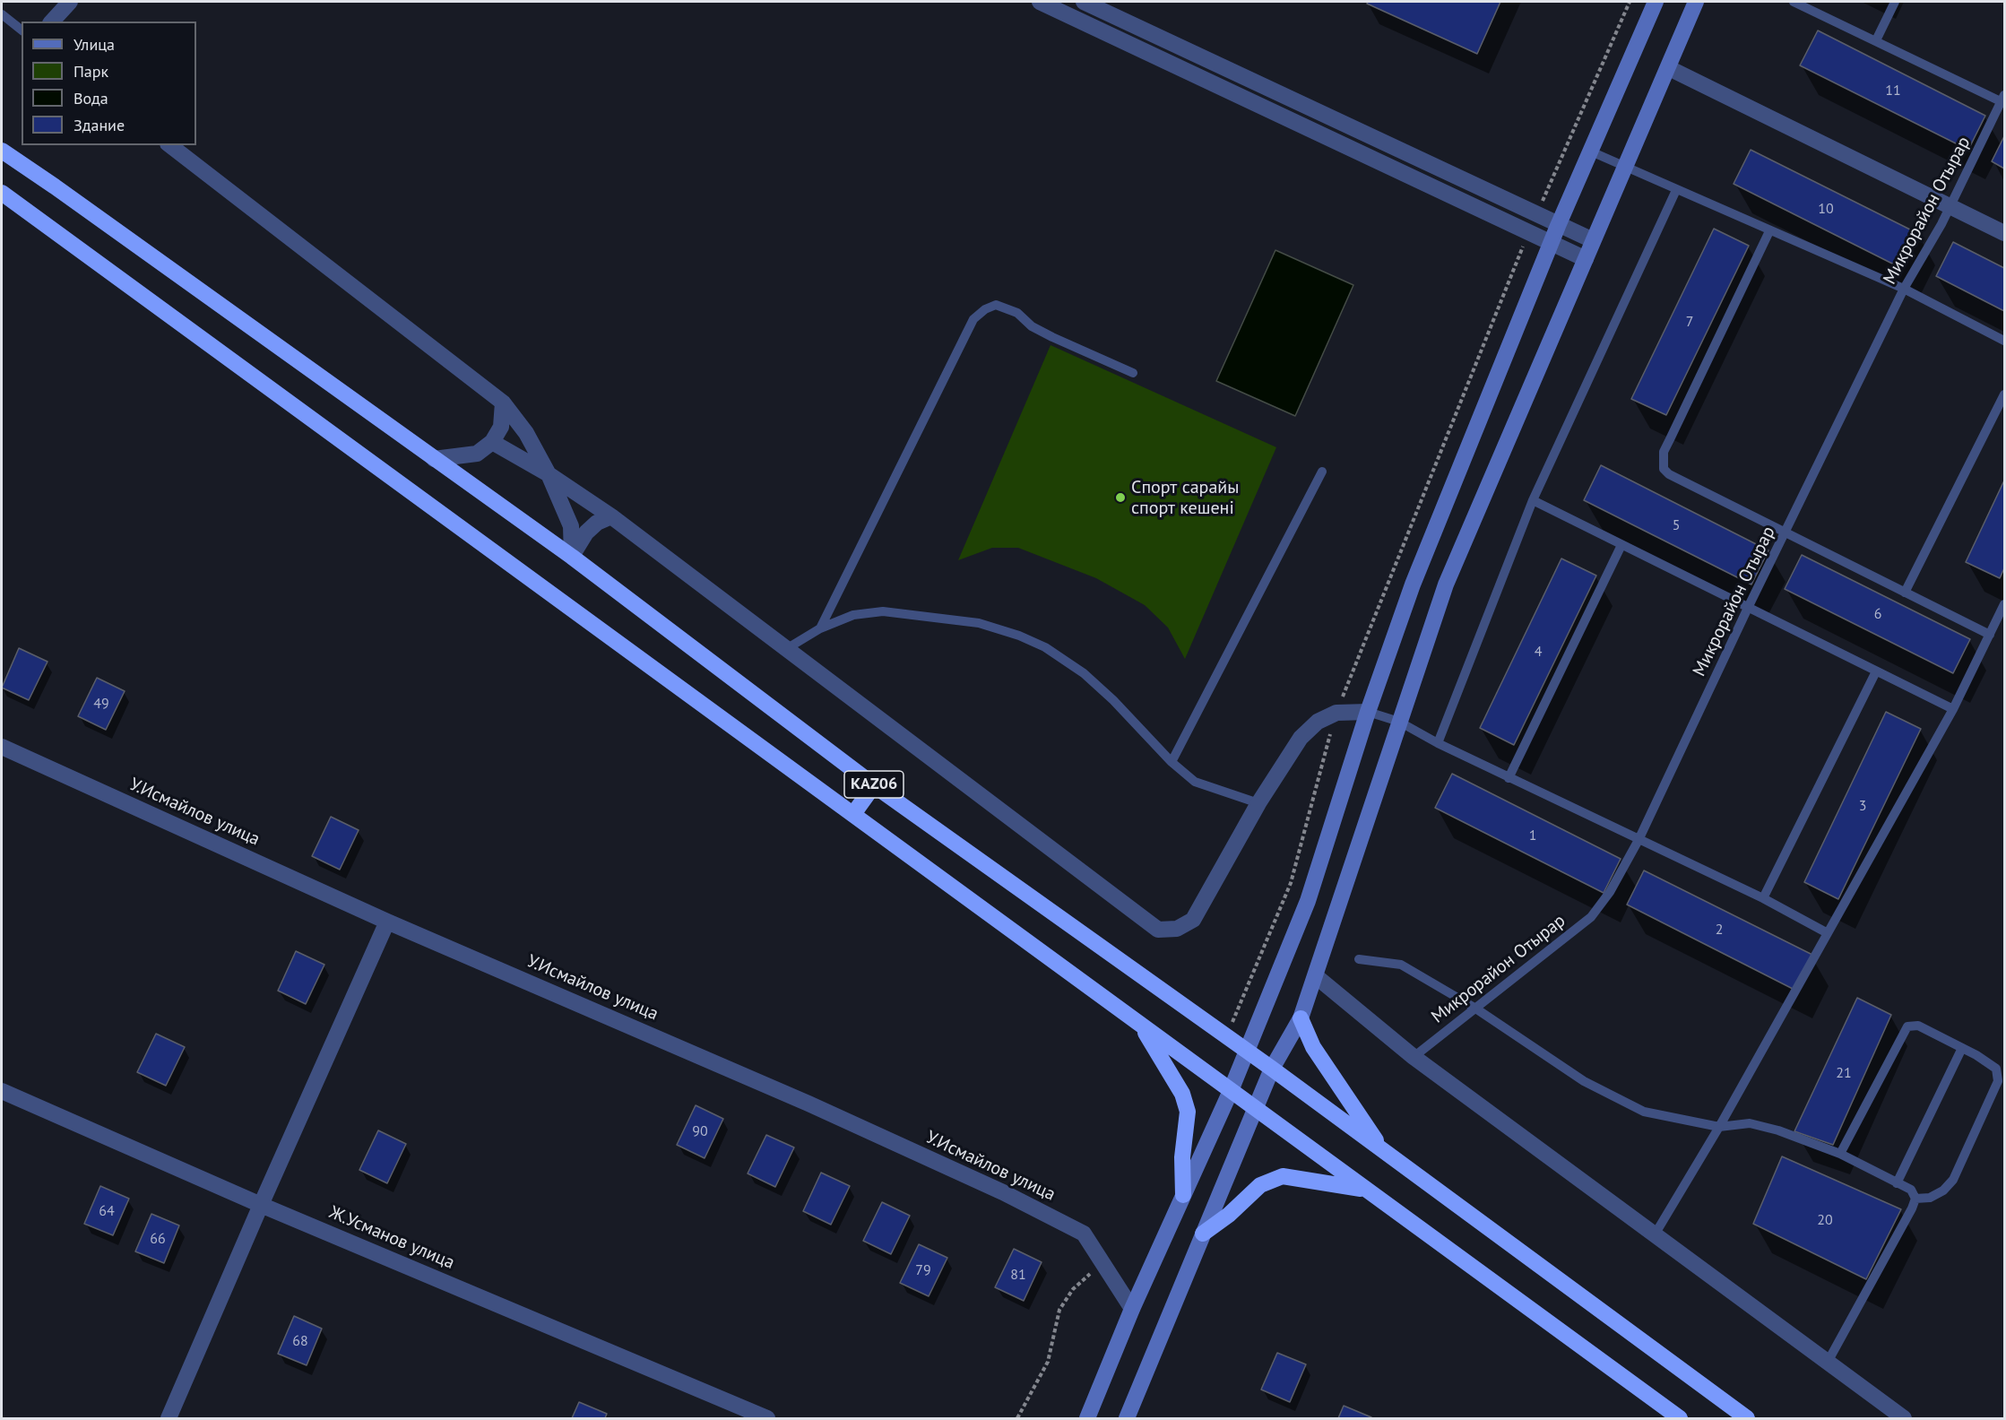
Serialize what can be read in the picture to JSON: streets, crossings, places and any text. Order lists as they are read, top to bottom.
{
  "streets": {
    "highway": ["KАZ06"],
    "street": ["У.Исмайлов улица", "Ж.Усманов улица"],
    "lane": ["Микрорайон Отырар"]
  },
  "places": ["Спорт сарайы спорт кешені"],
  "house_numbers": [
    "11",
    "10",
    "7",
    "5",
    "6",
    "4",
    "49",
    "3",
    "1",
    "2",
    "21",
    "90",
    "64",
    "20",
    "66",
    "79",
    "81",
    "68"
  ],
  "legend": [
    "Улица",
    "Парк",
    "Вода",
    "Здание"
  ]
}
